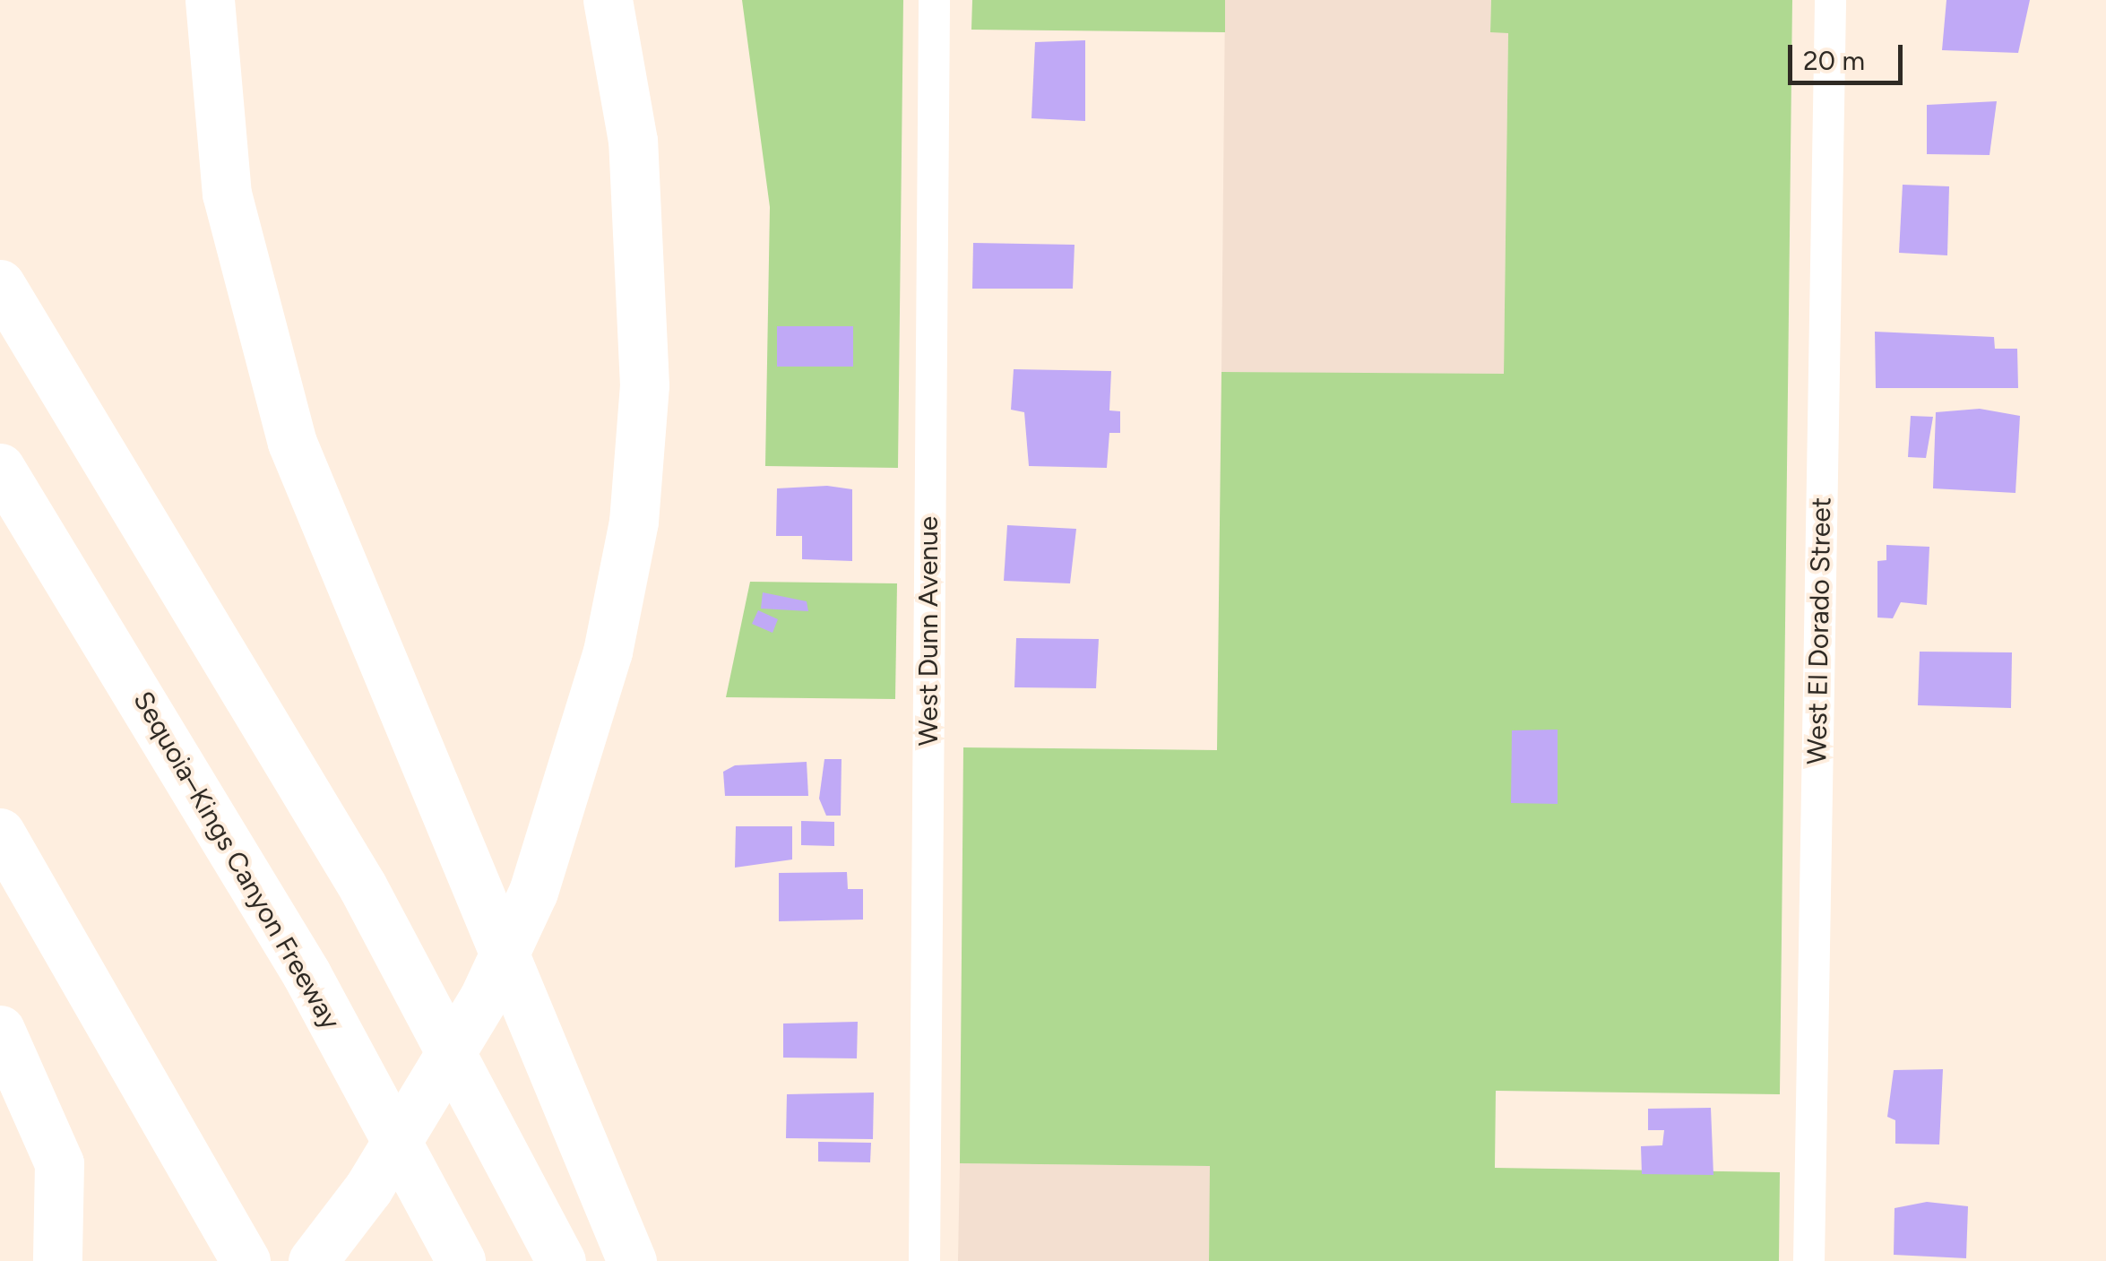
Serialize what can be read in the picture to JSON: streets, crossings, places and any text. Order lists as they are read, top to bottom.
{
  "streets": {
    "highway": ["Sequoia–Kings Canyon Freeway"],
    "street": ["West Dunn Avenue", "West El Dorado Street"]
  },
  "scale_bar": "20 m"
}
